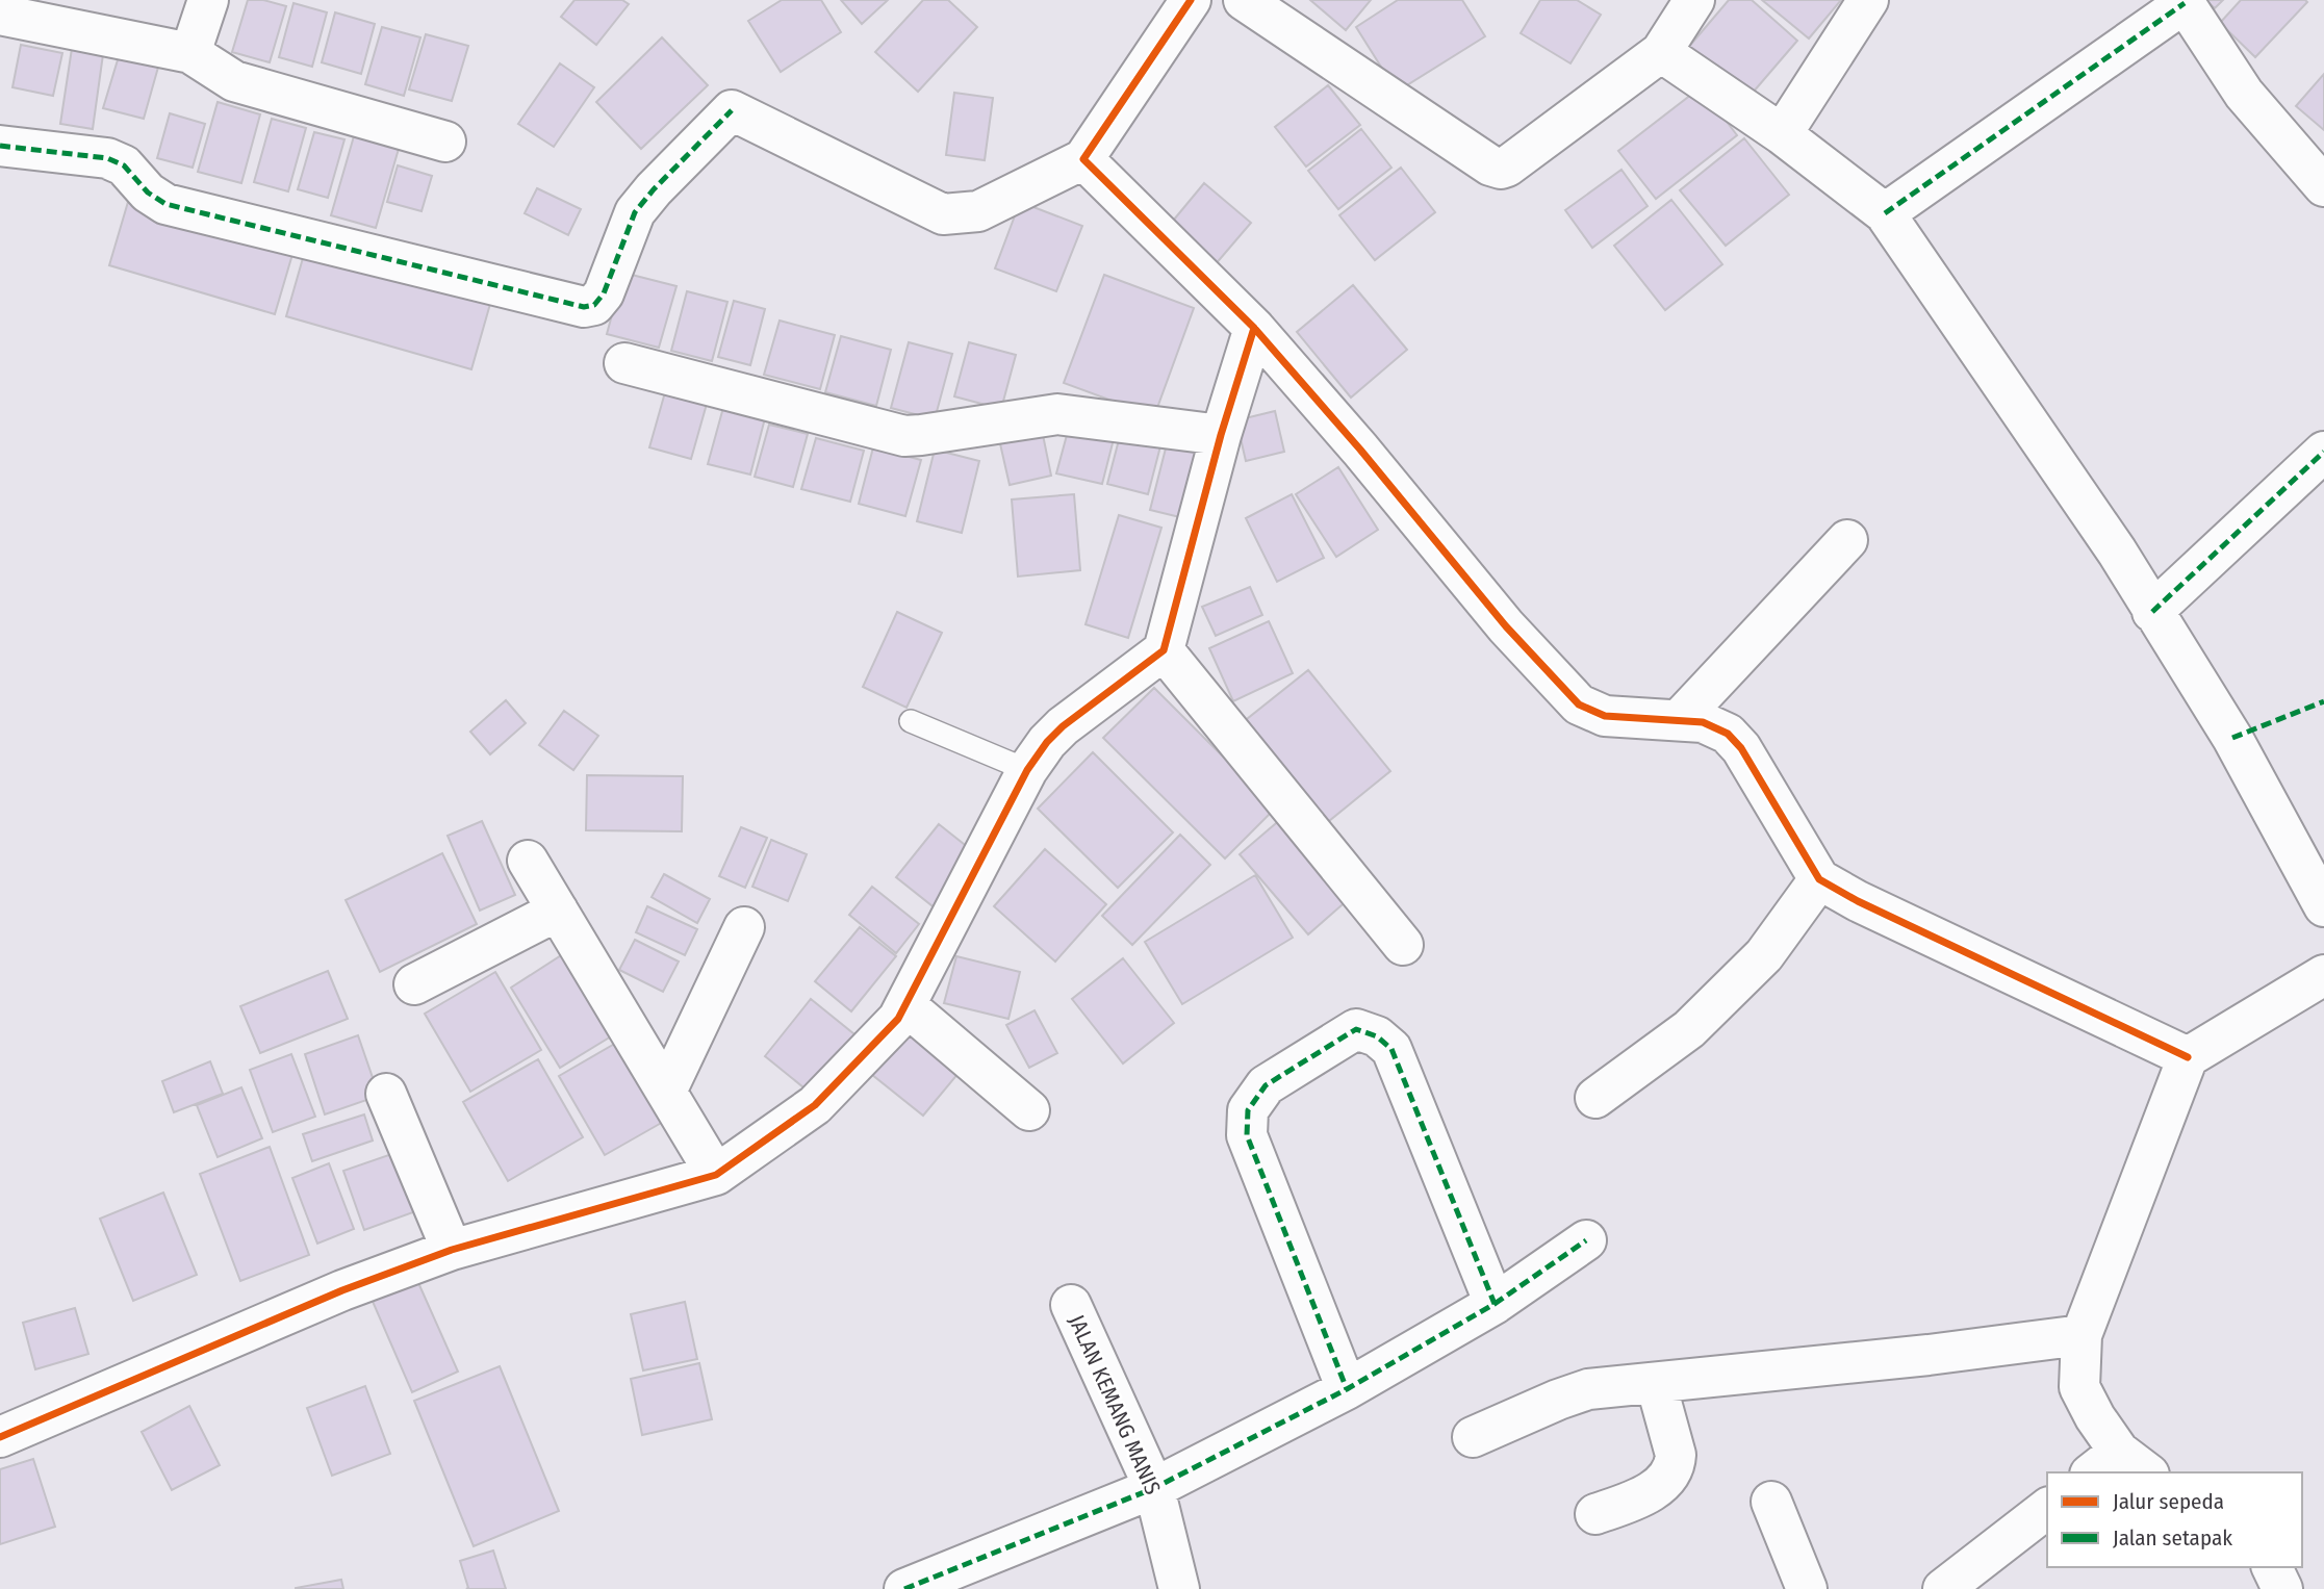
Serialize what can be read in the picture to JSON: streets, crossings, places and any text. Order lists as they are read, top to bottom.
{
  "streets": {
    "street": ["JALAN KEMANG MANIS"]
  },
  "legend": ["Jalur sepeda", "Jalan setapak"]
}
